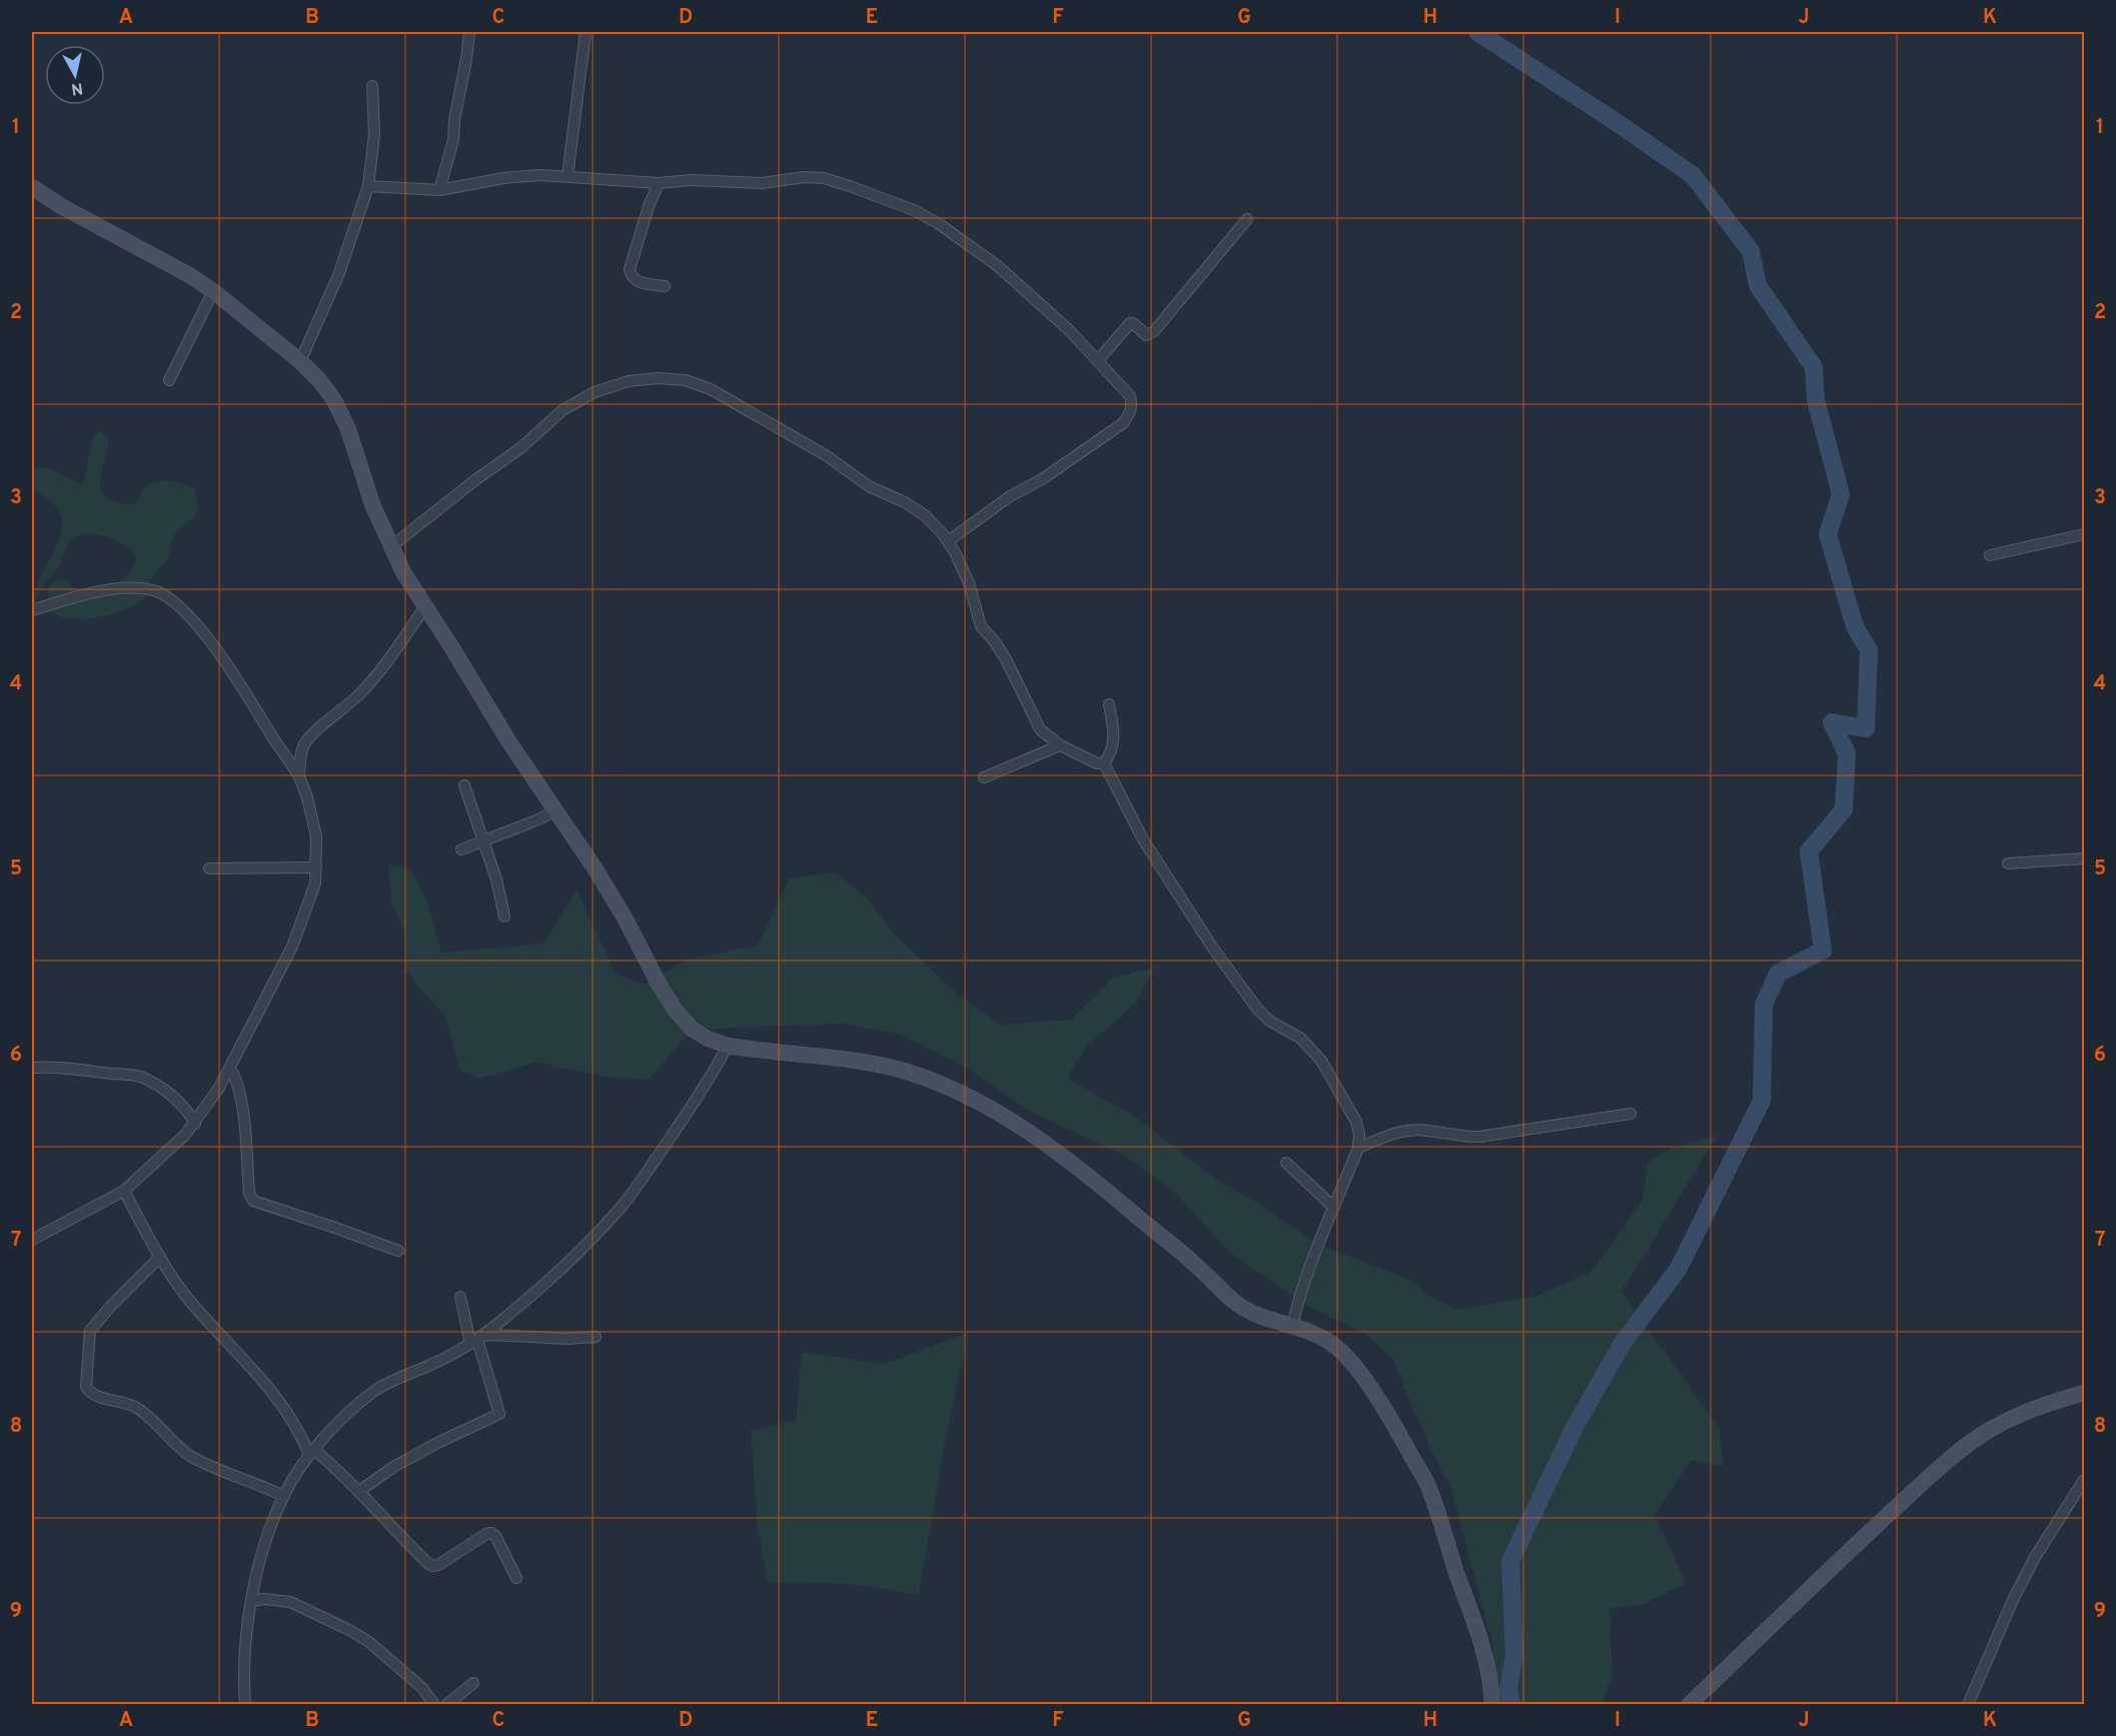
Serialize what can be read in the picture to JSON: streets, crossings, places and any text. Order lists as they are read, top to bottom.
{
  "north": "bottom",
  "grid": {
    "columns": [
      "A",
      "B",
      "C",
      "D",
      "E",
      "F",
      "G",
      "H",
      "I",
      "J",
      "K"
    ],
    "rows": [
      "1",
      "2",
      "3",
      "4",
      "5",
      "6",
      "7",
      "8",
      "9"
    ]
  }
}
